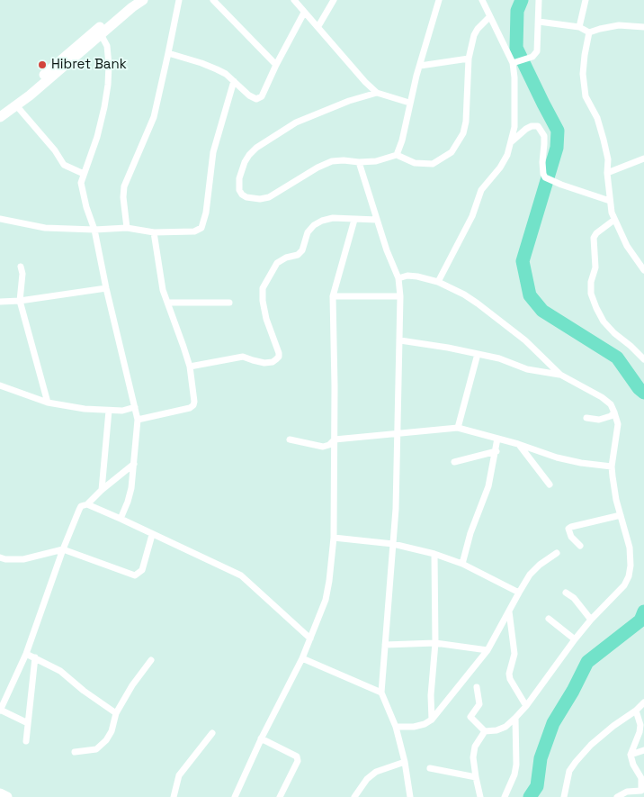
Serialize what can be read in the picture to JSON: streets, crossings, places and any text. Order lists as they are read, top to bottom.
{
  "places": ["Hibret Bank"]
}
